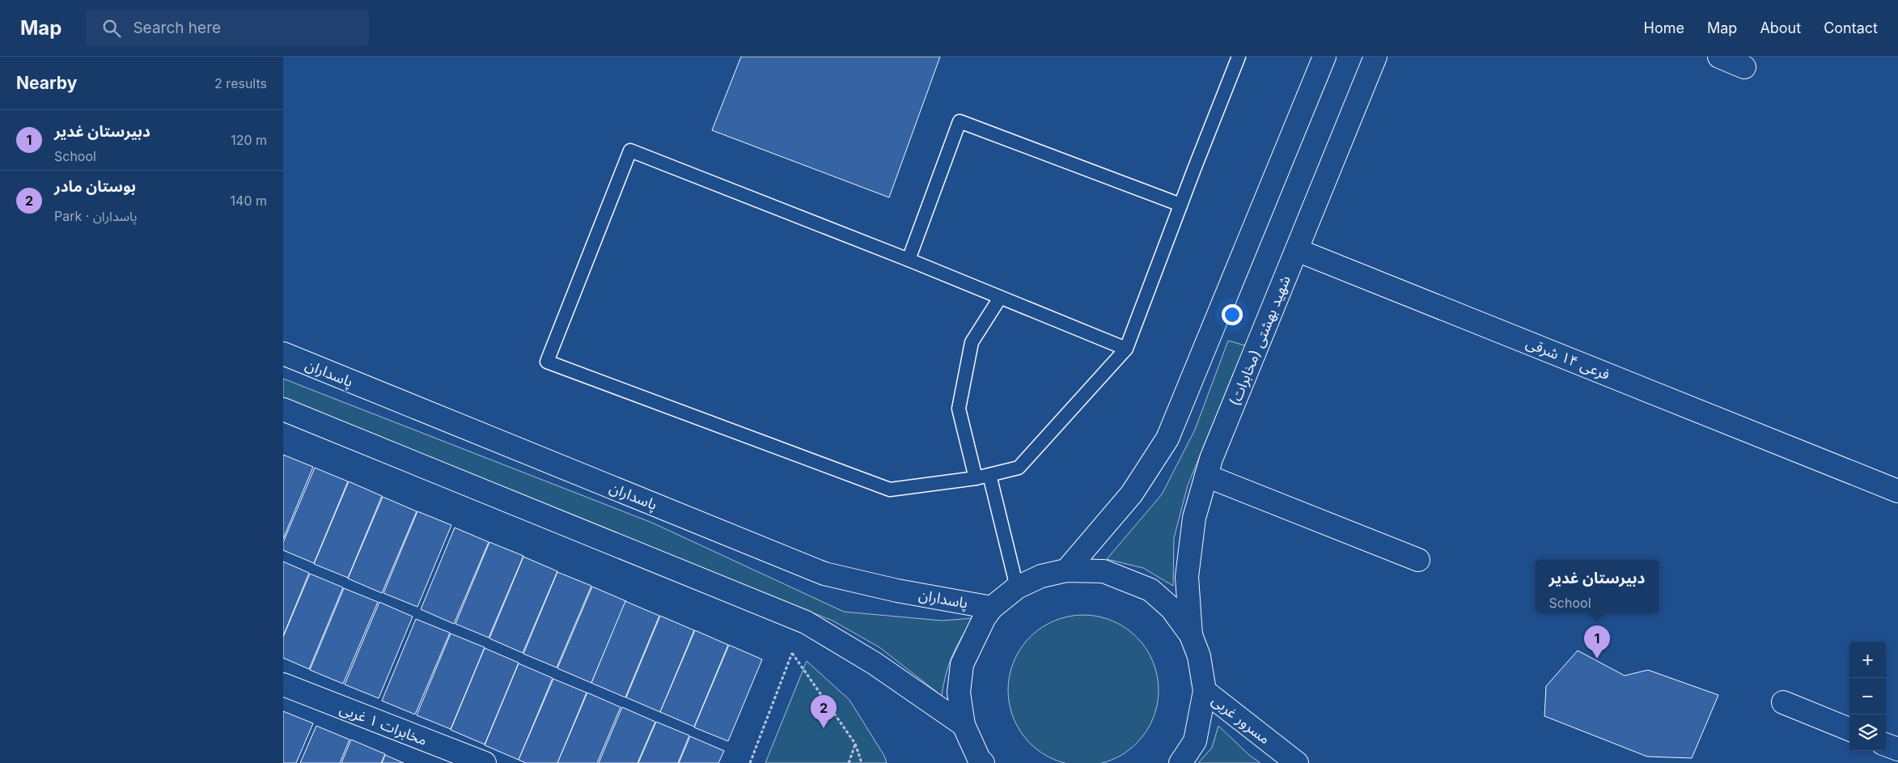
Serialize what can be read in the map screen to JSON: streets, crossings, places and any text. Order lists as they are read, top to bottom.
{
  "streets": {
    "main road": [
      "شهید بهشتی (مخابرات)",
      "فرعی ۱۴ شرقی",
      "پاسداران",
      "مسرور غربی",
      "مخابرات ۱ غربی"
    ]
  },
  "crossings": [
    ["شهید بهشتی (مخابرات)", "فرعی ۱۴ شرقی"]
  ],
  "page": {
    "header": "Map",
    "search": "Search here",
    "nav": [
      "Home",
      "Map",
      "About",
      "Contact"
    ],
    "heading": ["Nearby", "2 results"],
    "list": [
      {
        "mark": "1",
        "name": "دبیرستان غدیر",
        "note": "School",
        "value": "120 m"
      },
      {
        "mark": "2",
        "name": "بوستان مادر",
        "note": "Park · پاسداران",
        "value": "140 m"
      }
    ],
    "popup": ["دبیرستان غدیر", "School"],
    "pins": ["1", "2"],
    "map_buttons": ["+", "−"]
  }
}
